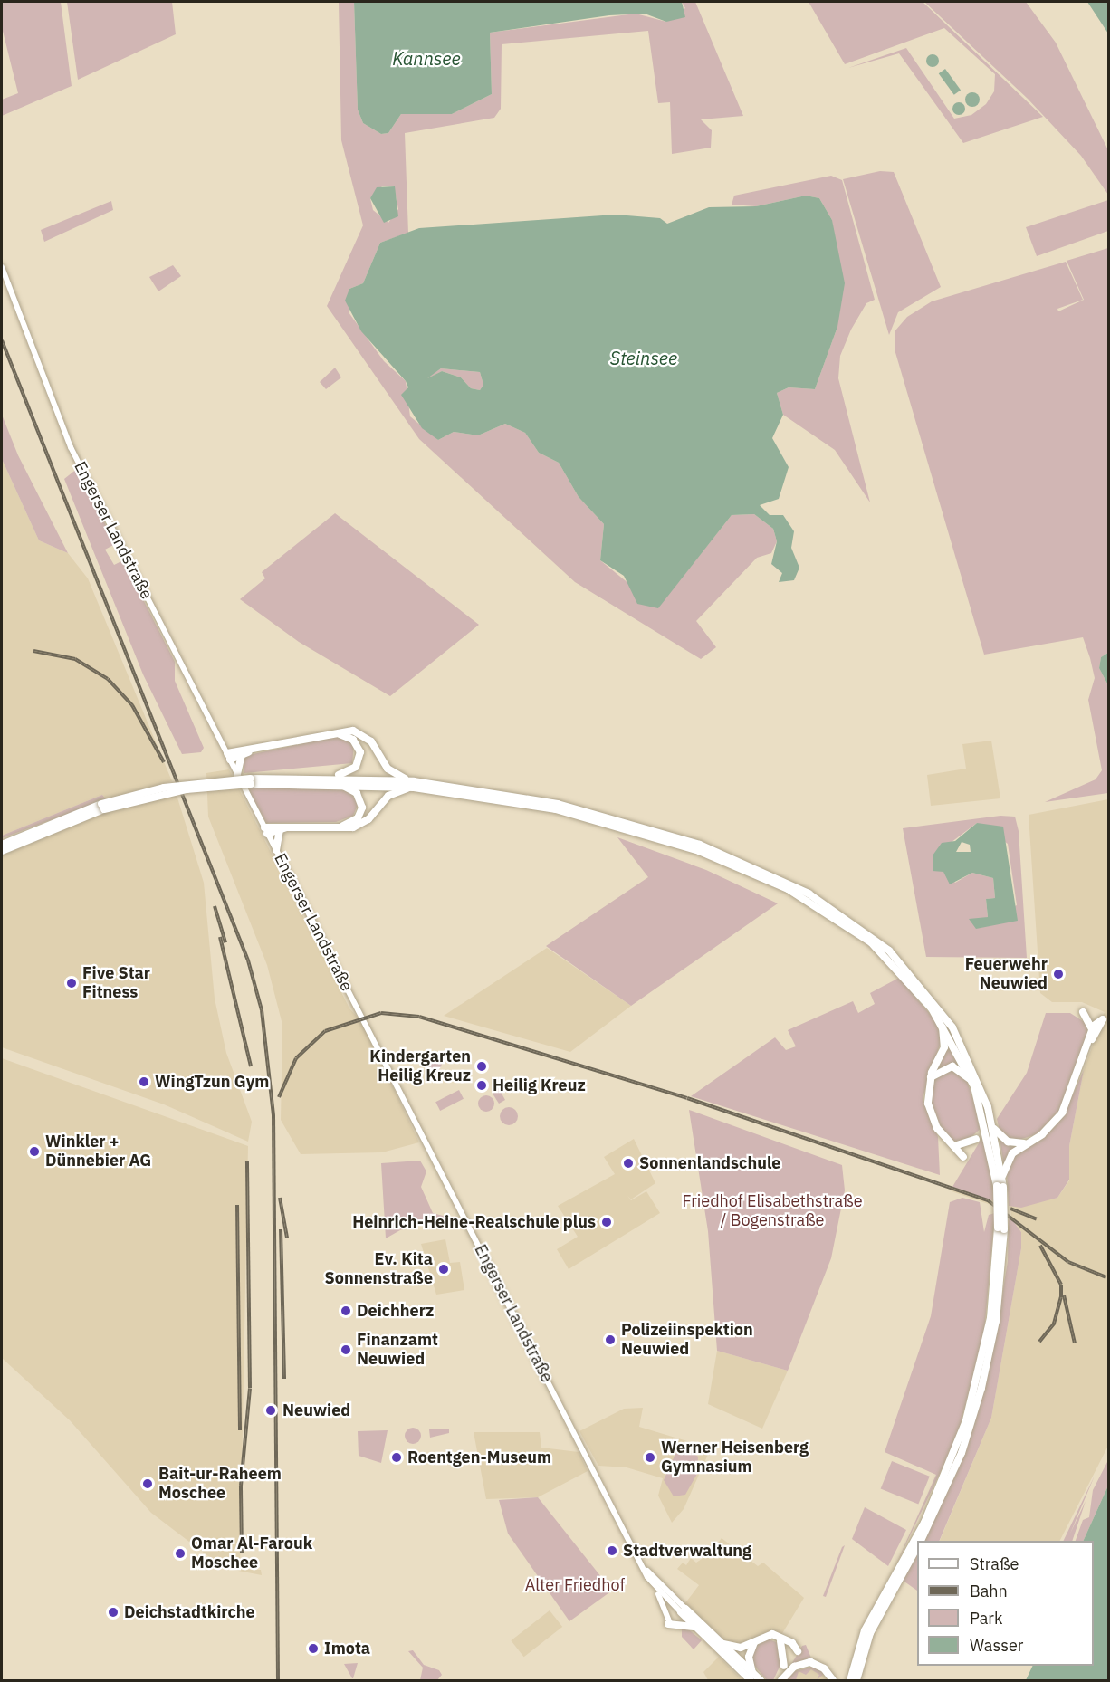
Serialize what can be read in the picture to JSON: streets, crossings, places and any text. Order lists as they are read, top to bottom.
{
  "streets": {
    "main road": ["Engerser Landstraße"]
  },
  "water": ["Kannsee", "Steinsee"],
  "parks": ["Friedhof Elisabethstraße / Bogenstraße", "Alter Friedhof"],
  "places": [
    "Feuerwehr Neuwied",
    "Five Star Fitness",
    "Kindergarten Heilig Kreuz",
    "WingTzun Gym",
    "Heilig Kreuz",
    "Winkler + Dünnebier AG",
    "Sonnenlandschule",
    "Heinrich-Heine-Realschule plus",
    "Ev. Kita Sonnenstraße",
    "Deichherz",
    "Polizeiinspektion Neuwied",
    "Finanzamt Neuwied",
    "Neuwied",
    "Roentgen-Museum",
    "Werner Heisenberg Gymnasium",
    "Bait-ur-Raheem Moschee",
    "Stadtverwaltung",
    "Omar Al-Farouk Moschee",
    "Deichstadtkirche",
    "Imota"
  ],
  "legend": [
    "Straße",
    "Bahn",
    "Park",
    "Wasser"
  ]
}
